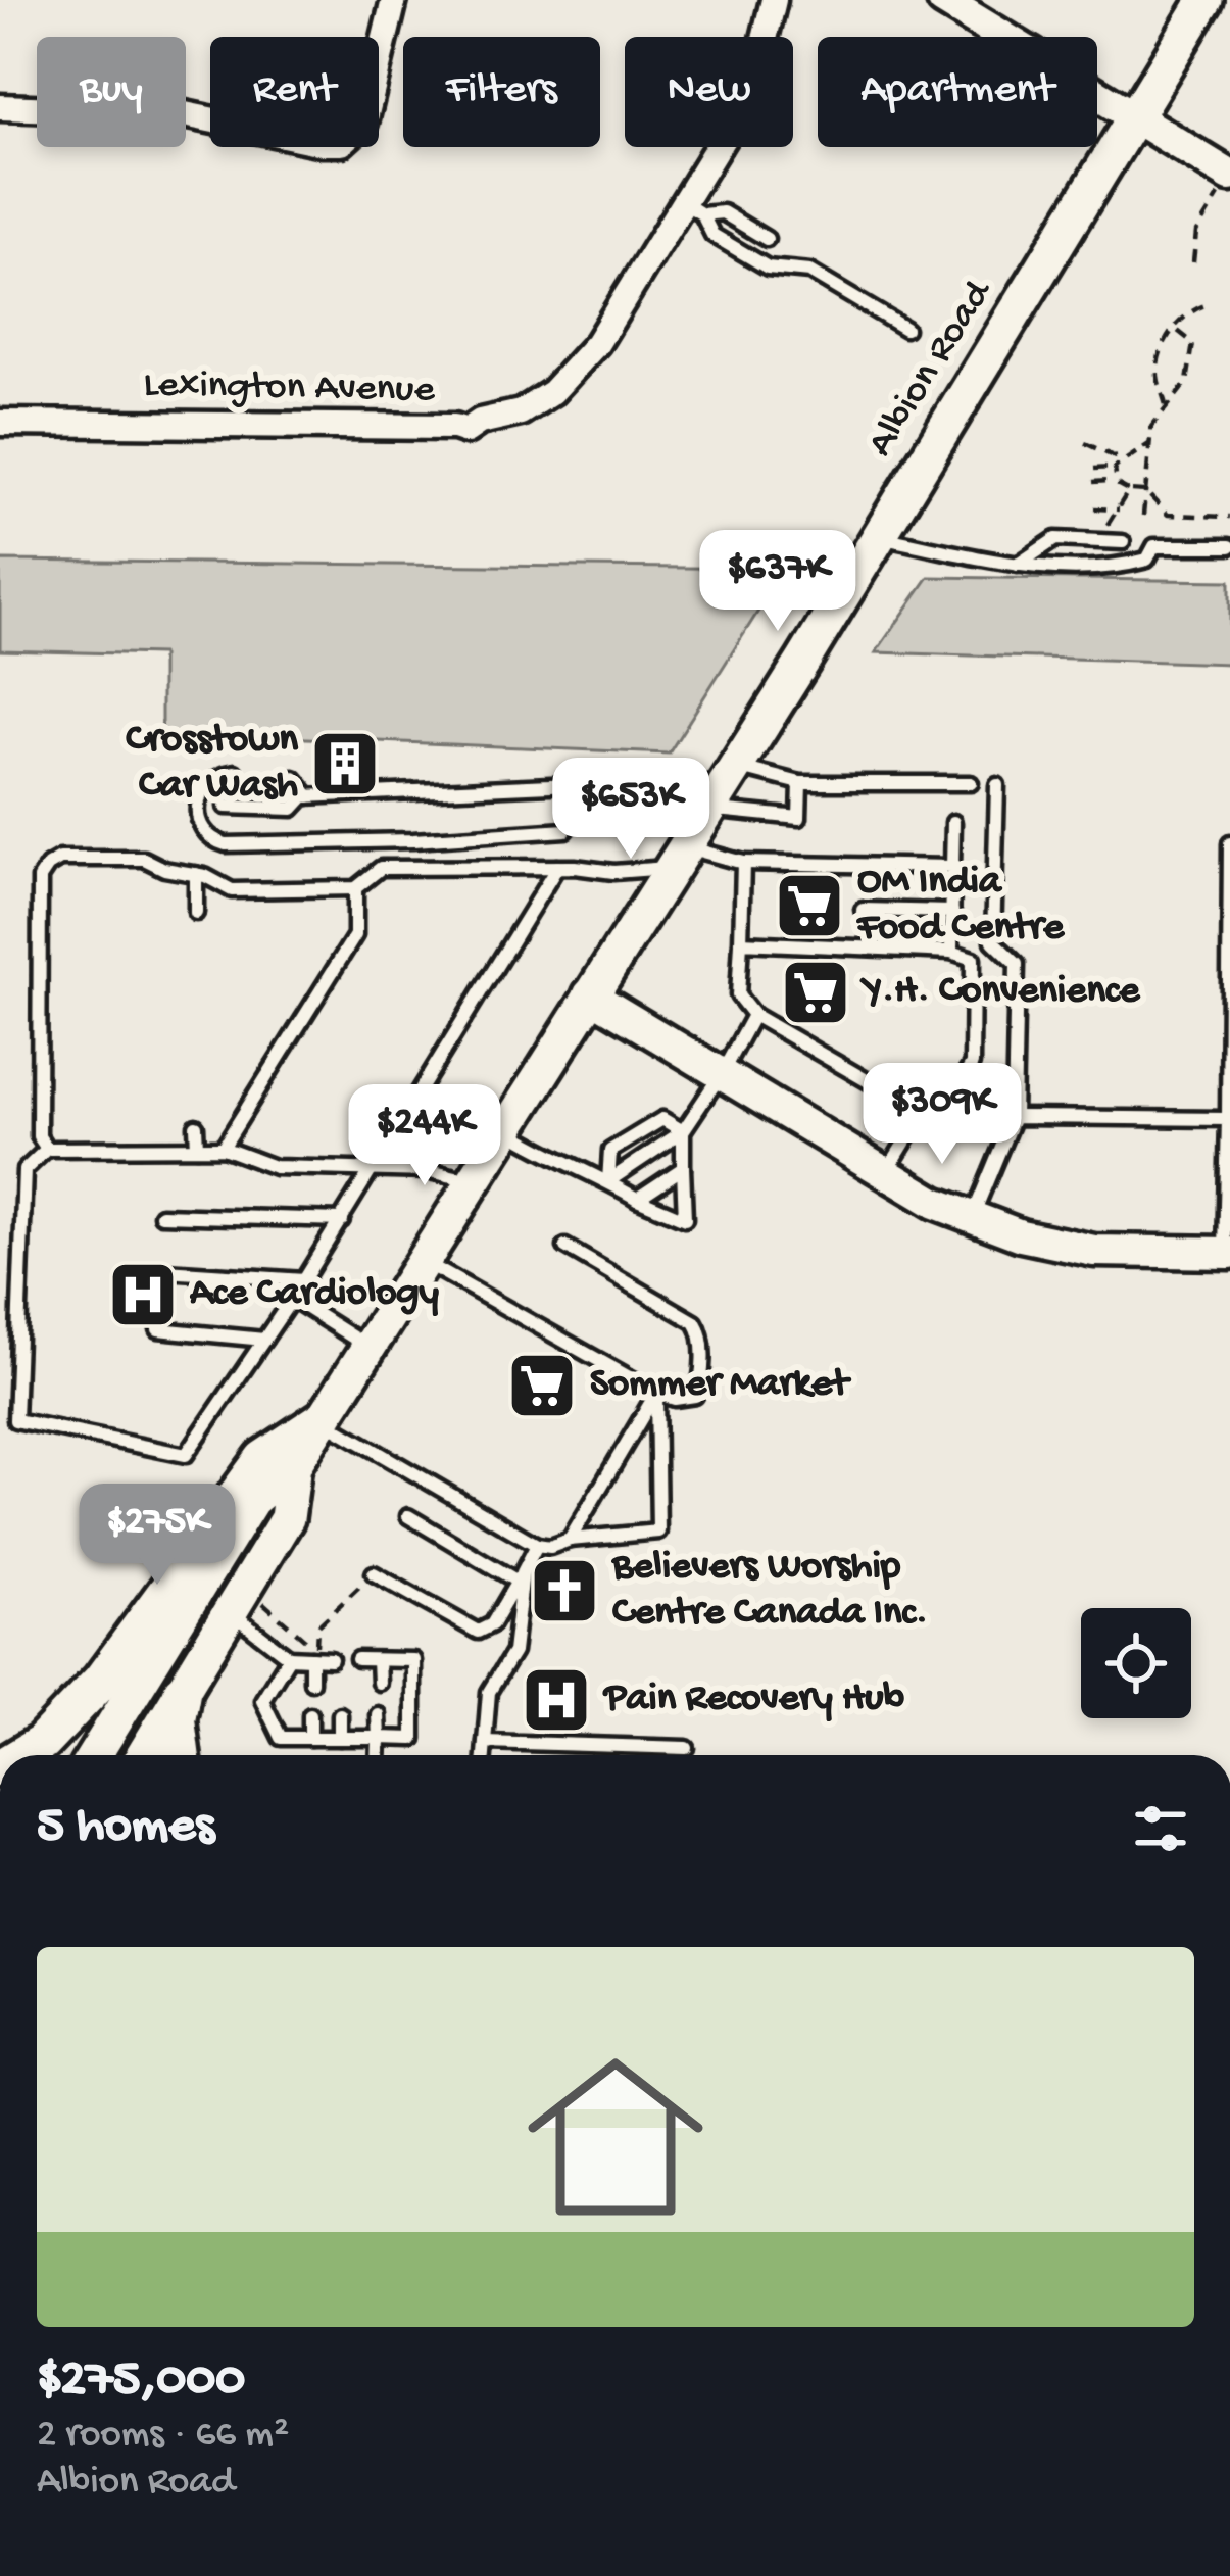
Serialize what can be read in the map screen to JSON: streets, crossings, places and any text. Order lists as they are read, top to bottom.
{
  "streets": {
    "main road": ["Albion Road"],
    "street": ["Lexington Avenue"]
  },
  "places": {
    "building": ["Crosstown Car Wash"],
    "supermarket": ["OM India Food Centre", "Y.H. Convenience", "Sommer Market"],
    "hospital": ["Ace Cardiology", "Pain Recovery Hub"],
    "church": ["Believers Worship Centre Canada Inc."]
  },
  "page": {
    "chip": [
      "Buy",
      "Rent",
      "Filters",
      "New",
      "Apartment"
    ],
    "price": [
      "$637K",
      "$653K",
      "$309K",
      "$244K",
      "$275K"
    ],
    "heading": "5 homes",
    "list": [
      {
        "name": "$275,000",
        "note": "2 rooms · 66 m² · Albion Road"
      }
    ]
  }
}
